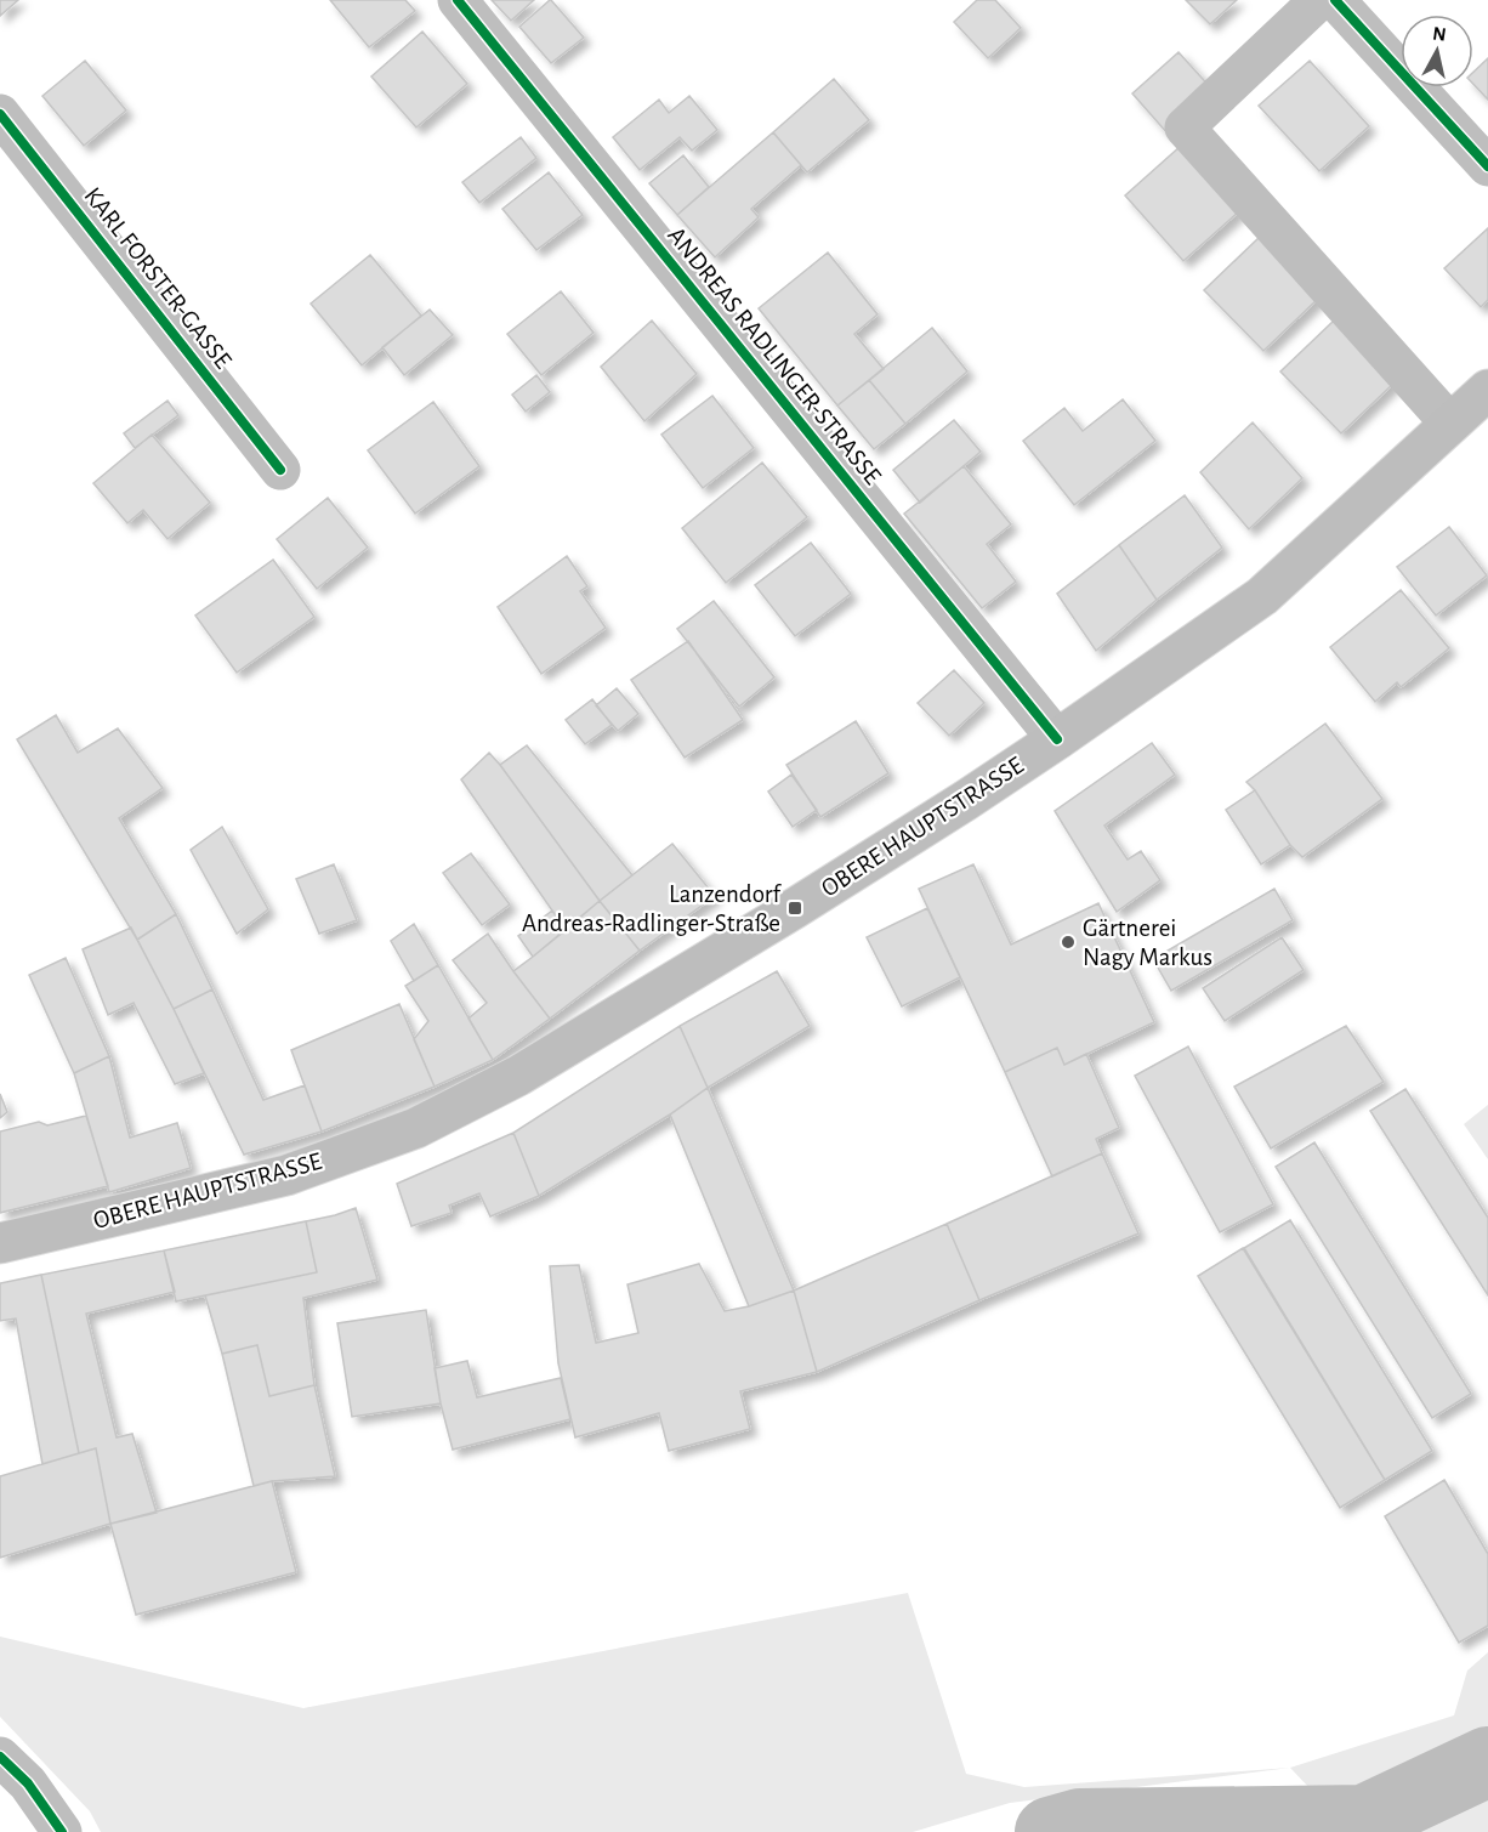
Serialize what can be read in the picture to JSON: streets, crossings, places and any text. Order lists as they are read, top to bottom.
{
  "streets": {
    "main road": ["OBERE HAUPTSTRASSE"],
    "street": ["KARL FORSTER-GASSE", "ANDREAS RADLINGER-STRASSE"]
  },
  "crossings": [
    ["ANDREAS RADLINGER-STRASSE", "OBERE HAUPTSTRASSE"]
  ],
  "places": {
    "transit": ["Lanzendorf Andreas-Radlinger-Straße"],
    "other": ["Gärtnerei Nagy Markus"]
  },
  "north": "top"
}
